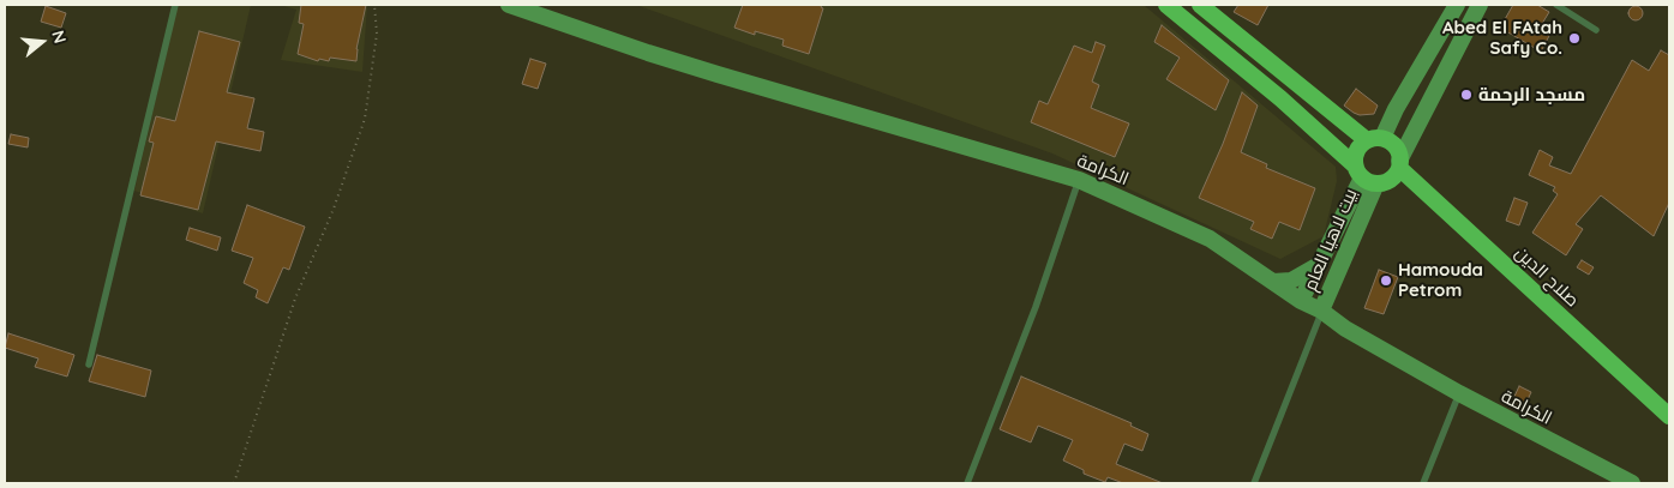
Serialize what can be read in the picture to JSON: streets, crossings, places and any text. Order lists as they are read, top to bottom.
{
  "streets": {
    "highway": ["صلاح الدين"],
    "main road": ["الكرامة", "بيت لاهيا العام"]
  },
  "crossings": [
    ["الكرامة", "بيت لاهيا العام"],
    ["بيت لاهيا العام", "صلاح الدين"]
  ],
  "places": ["Abed El FAtah Safy Co.", "مسجد الرحمة", "Hamouda Petrom"],
  "north": "right"
}
